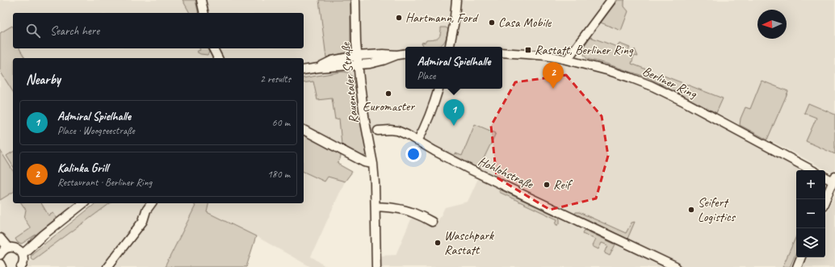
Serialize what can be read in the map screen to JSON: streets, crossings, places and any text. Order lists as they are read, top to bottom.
{
  "streets": {
    "street": ["Berliner Ring", "Rauentaler Straße", "Hohlohstraße"]
  },
  "places": {
    "other": [
      "Hartmann, Ford",
      "Casa Mobile",
      "Euromaster",
      "Reif",
      "Seifert Logistics",
      "Waschpark Rastatt"
    ],
    "transit": ["Rastatt, Berliner Ring"]
  },
  "north": "left",
  "page": {
    "search": "Search here",
    "popup": ["Admiral Spielhalle", "Place"],
    "heading": ["Nearby", "2 results"],
    "pins": ["2", "1"],
    "list": [
      {
        "mark": "1",
        "name": "Admiral Spielhalle",
        "note": "Place · Woogseestraße",
        "value": "60 m"
      },
      {
        "mark": "2",
        "name": "Kalinka Grill",
        "note": "Restaurant · Berliner Ring",
        "value": "180 m"
      }
    ],
    "map_buttons": ["+", "−"]
  }
}
